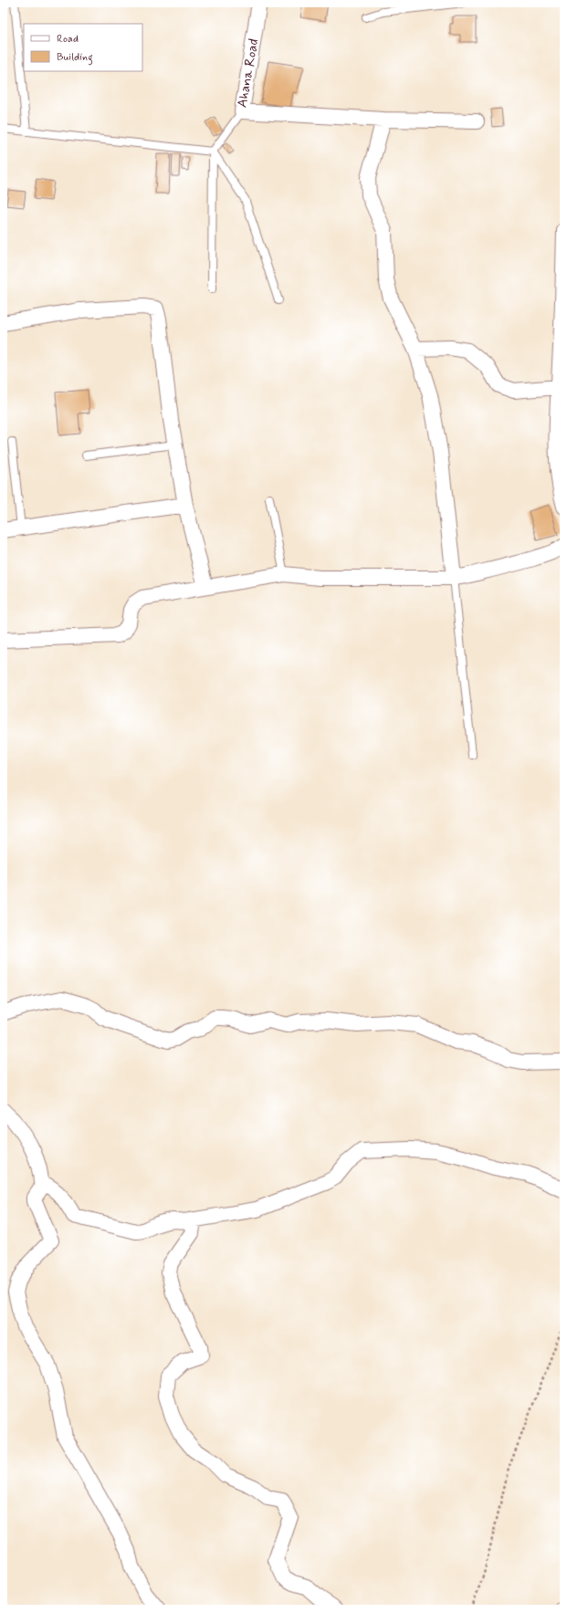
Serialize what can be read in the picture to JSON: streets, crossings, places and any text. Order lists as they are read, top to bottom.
{
  "streets": {
    "street": ["Ahana Road"]
  },
  "legend": ["Road", "Building"]
}
